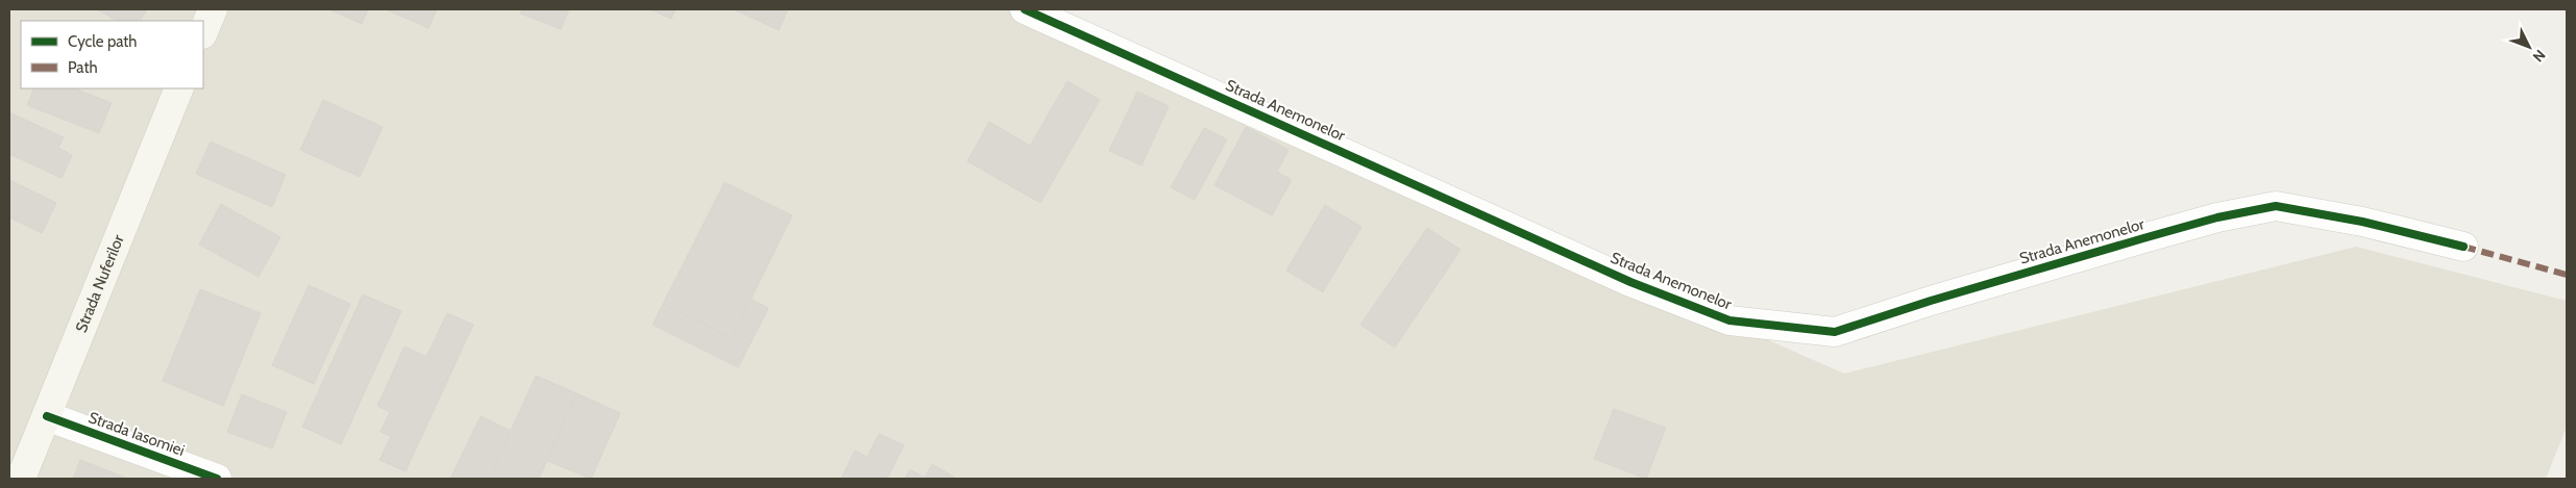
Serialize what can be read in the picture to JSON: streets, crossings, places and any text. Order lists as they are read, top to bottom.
{
  "streets": {
    "main road": ["Strada Nuferilor"],
    "street": ["Strada Anemonelor", "Strada Iasomiei"]
  },
  "crossings": [
    ["Strada Nuferilor", "Strada Iasomiei"]
  ],
  "legend": ["Cycle path", "Path"],
  "north": "bottom right"
}
